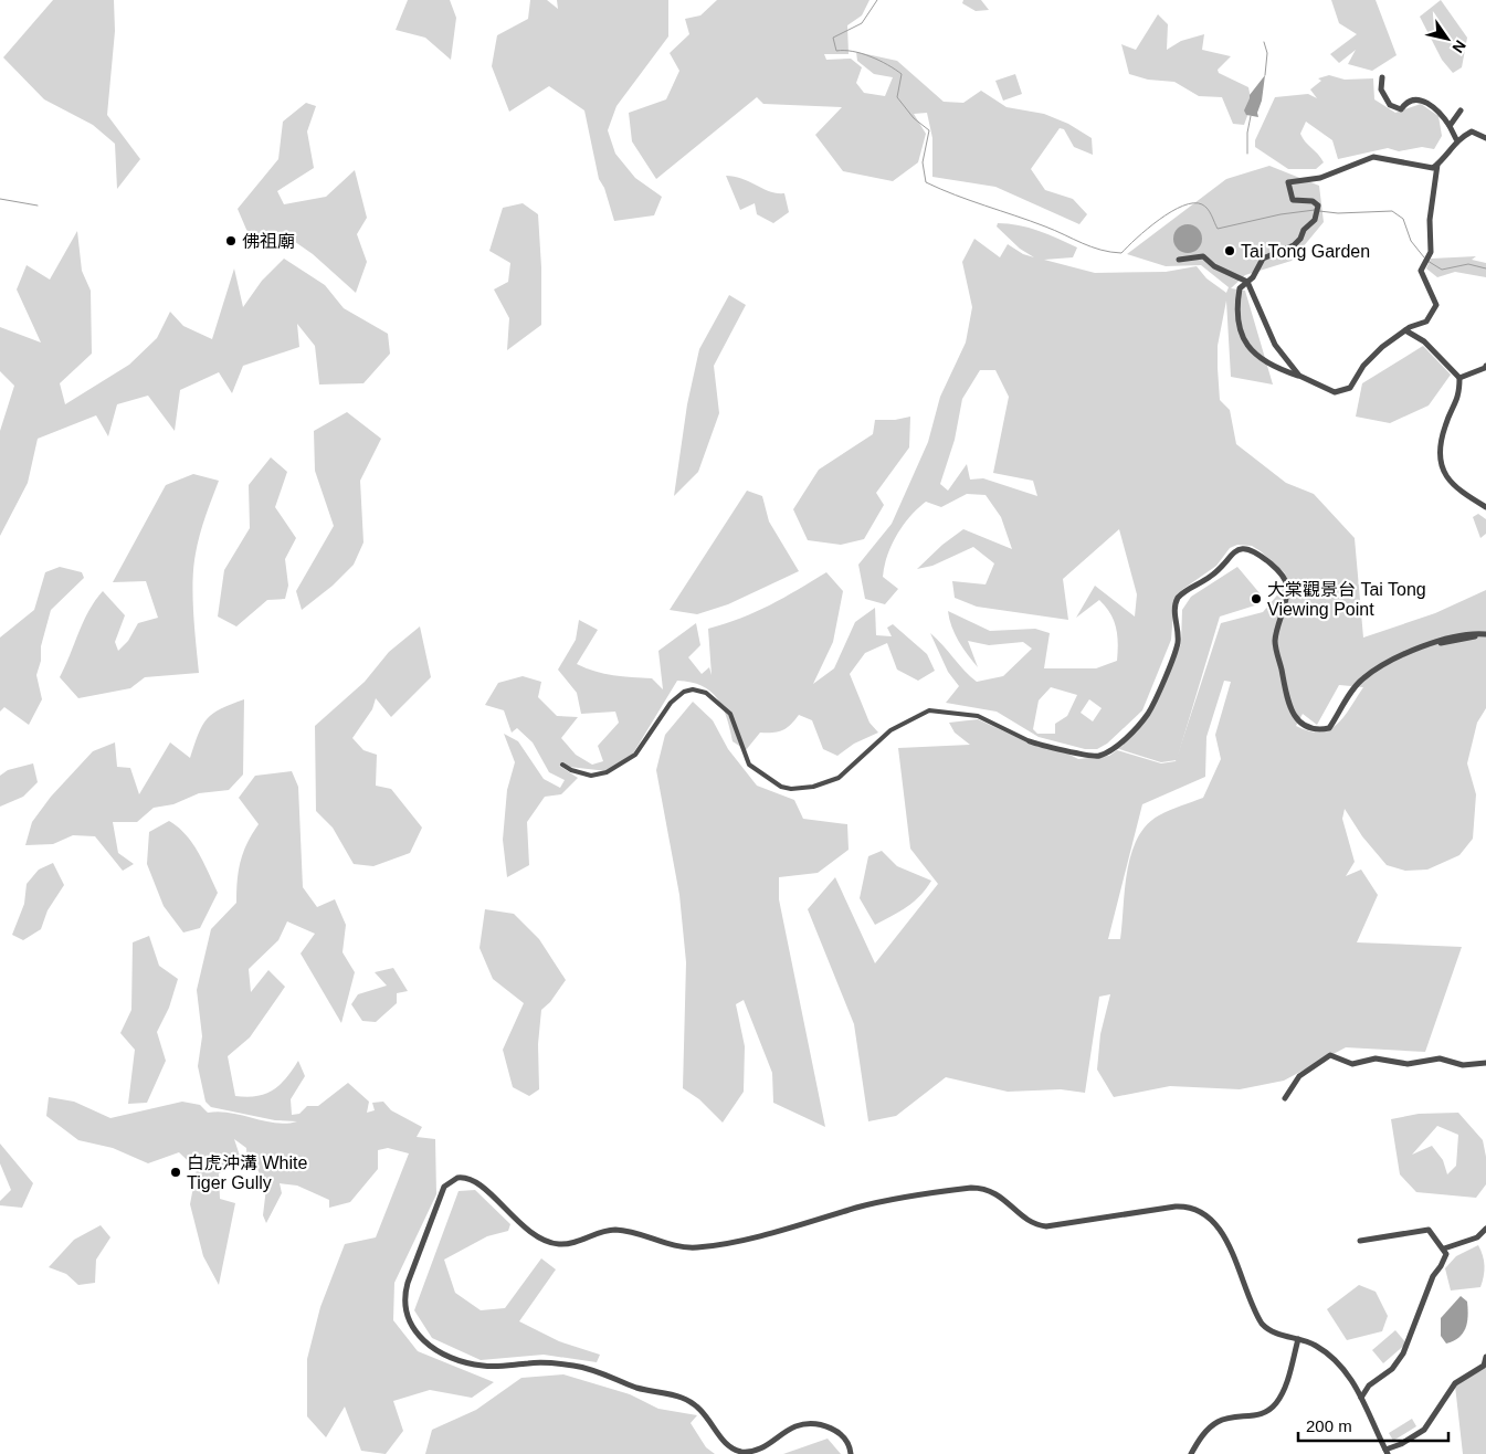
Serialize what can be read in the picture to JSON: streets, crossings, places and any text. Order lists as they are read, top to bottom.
{
  "places": [
    "佛祖廟",
    "Tai Tong Garden",
    "大棠觀景台 Tai Tong Viewing Point",
    "白虎沖溝 White Tiger Gully"
  ],
  "scale_bar": "200 m",
  "north": "bottom right"
}
